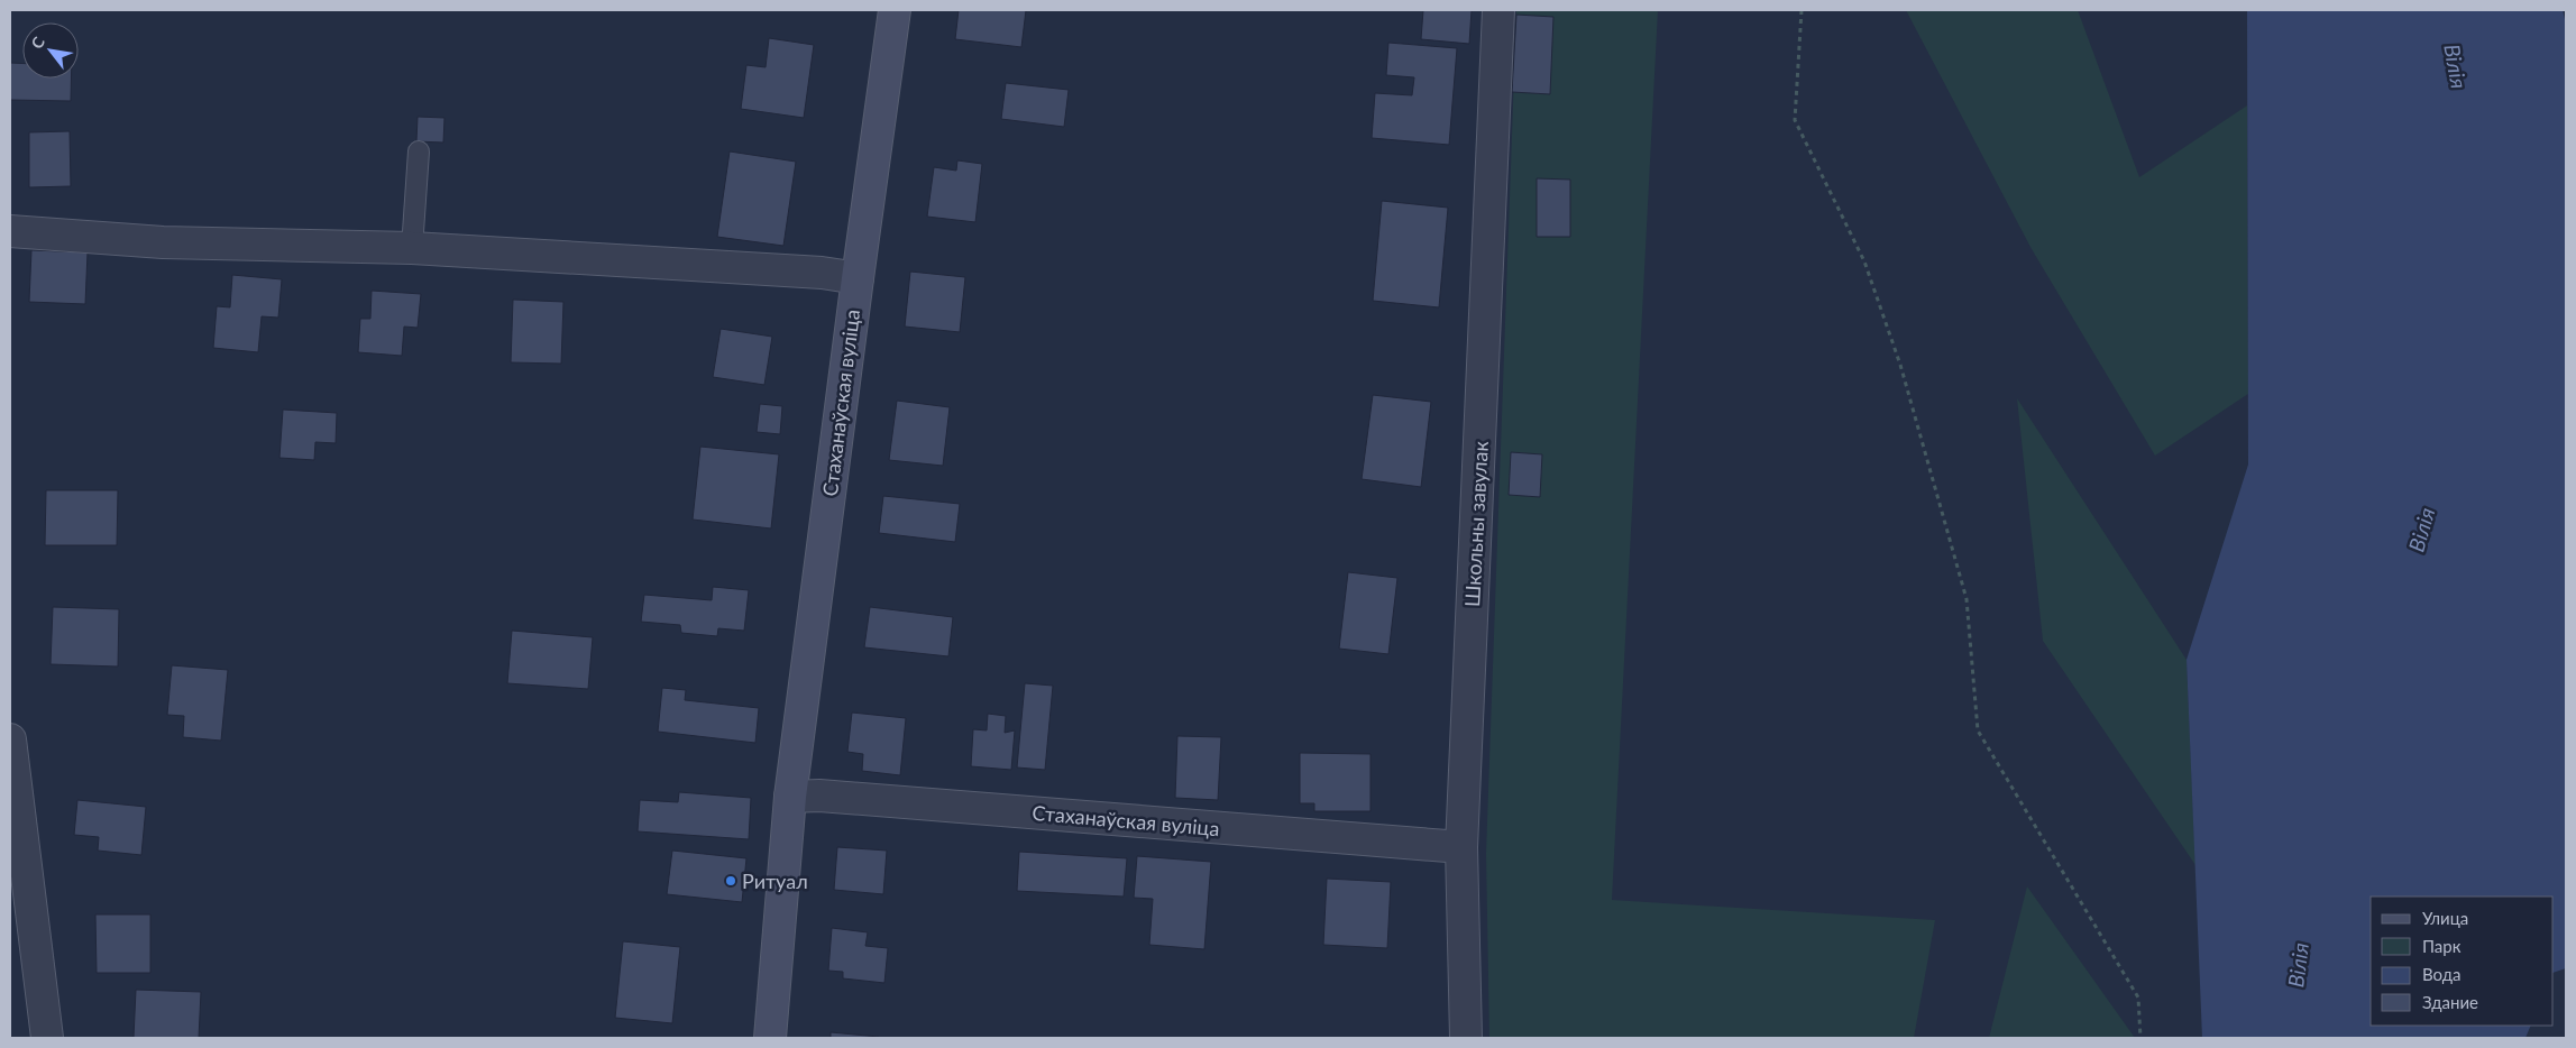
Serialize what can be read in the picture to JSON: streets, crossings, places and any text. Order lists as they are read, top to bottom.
{
  "streets": {
    "street": ["Стаханаўская вуліца", "Школьны завулак"]
  },
  "crossings": [
    ["Стаханаўская вуліца", "Школьны завулак"]
  ],
  "water": ["Вілія"],
  "places": ["Ритуал"],
  "legend": [
    "Улица",
    "Парк",
    "Вода",
    "Здание"
  ],
  "north": "top left"
}
